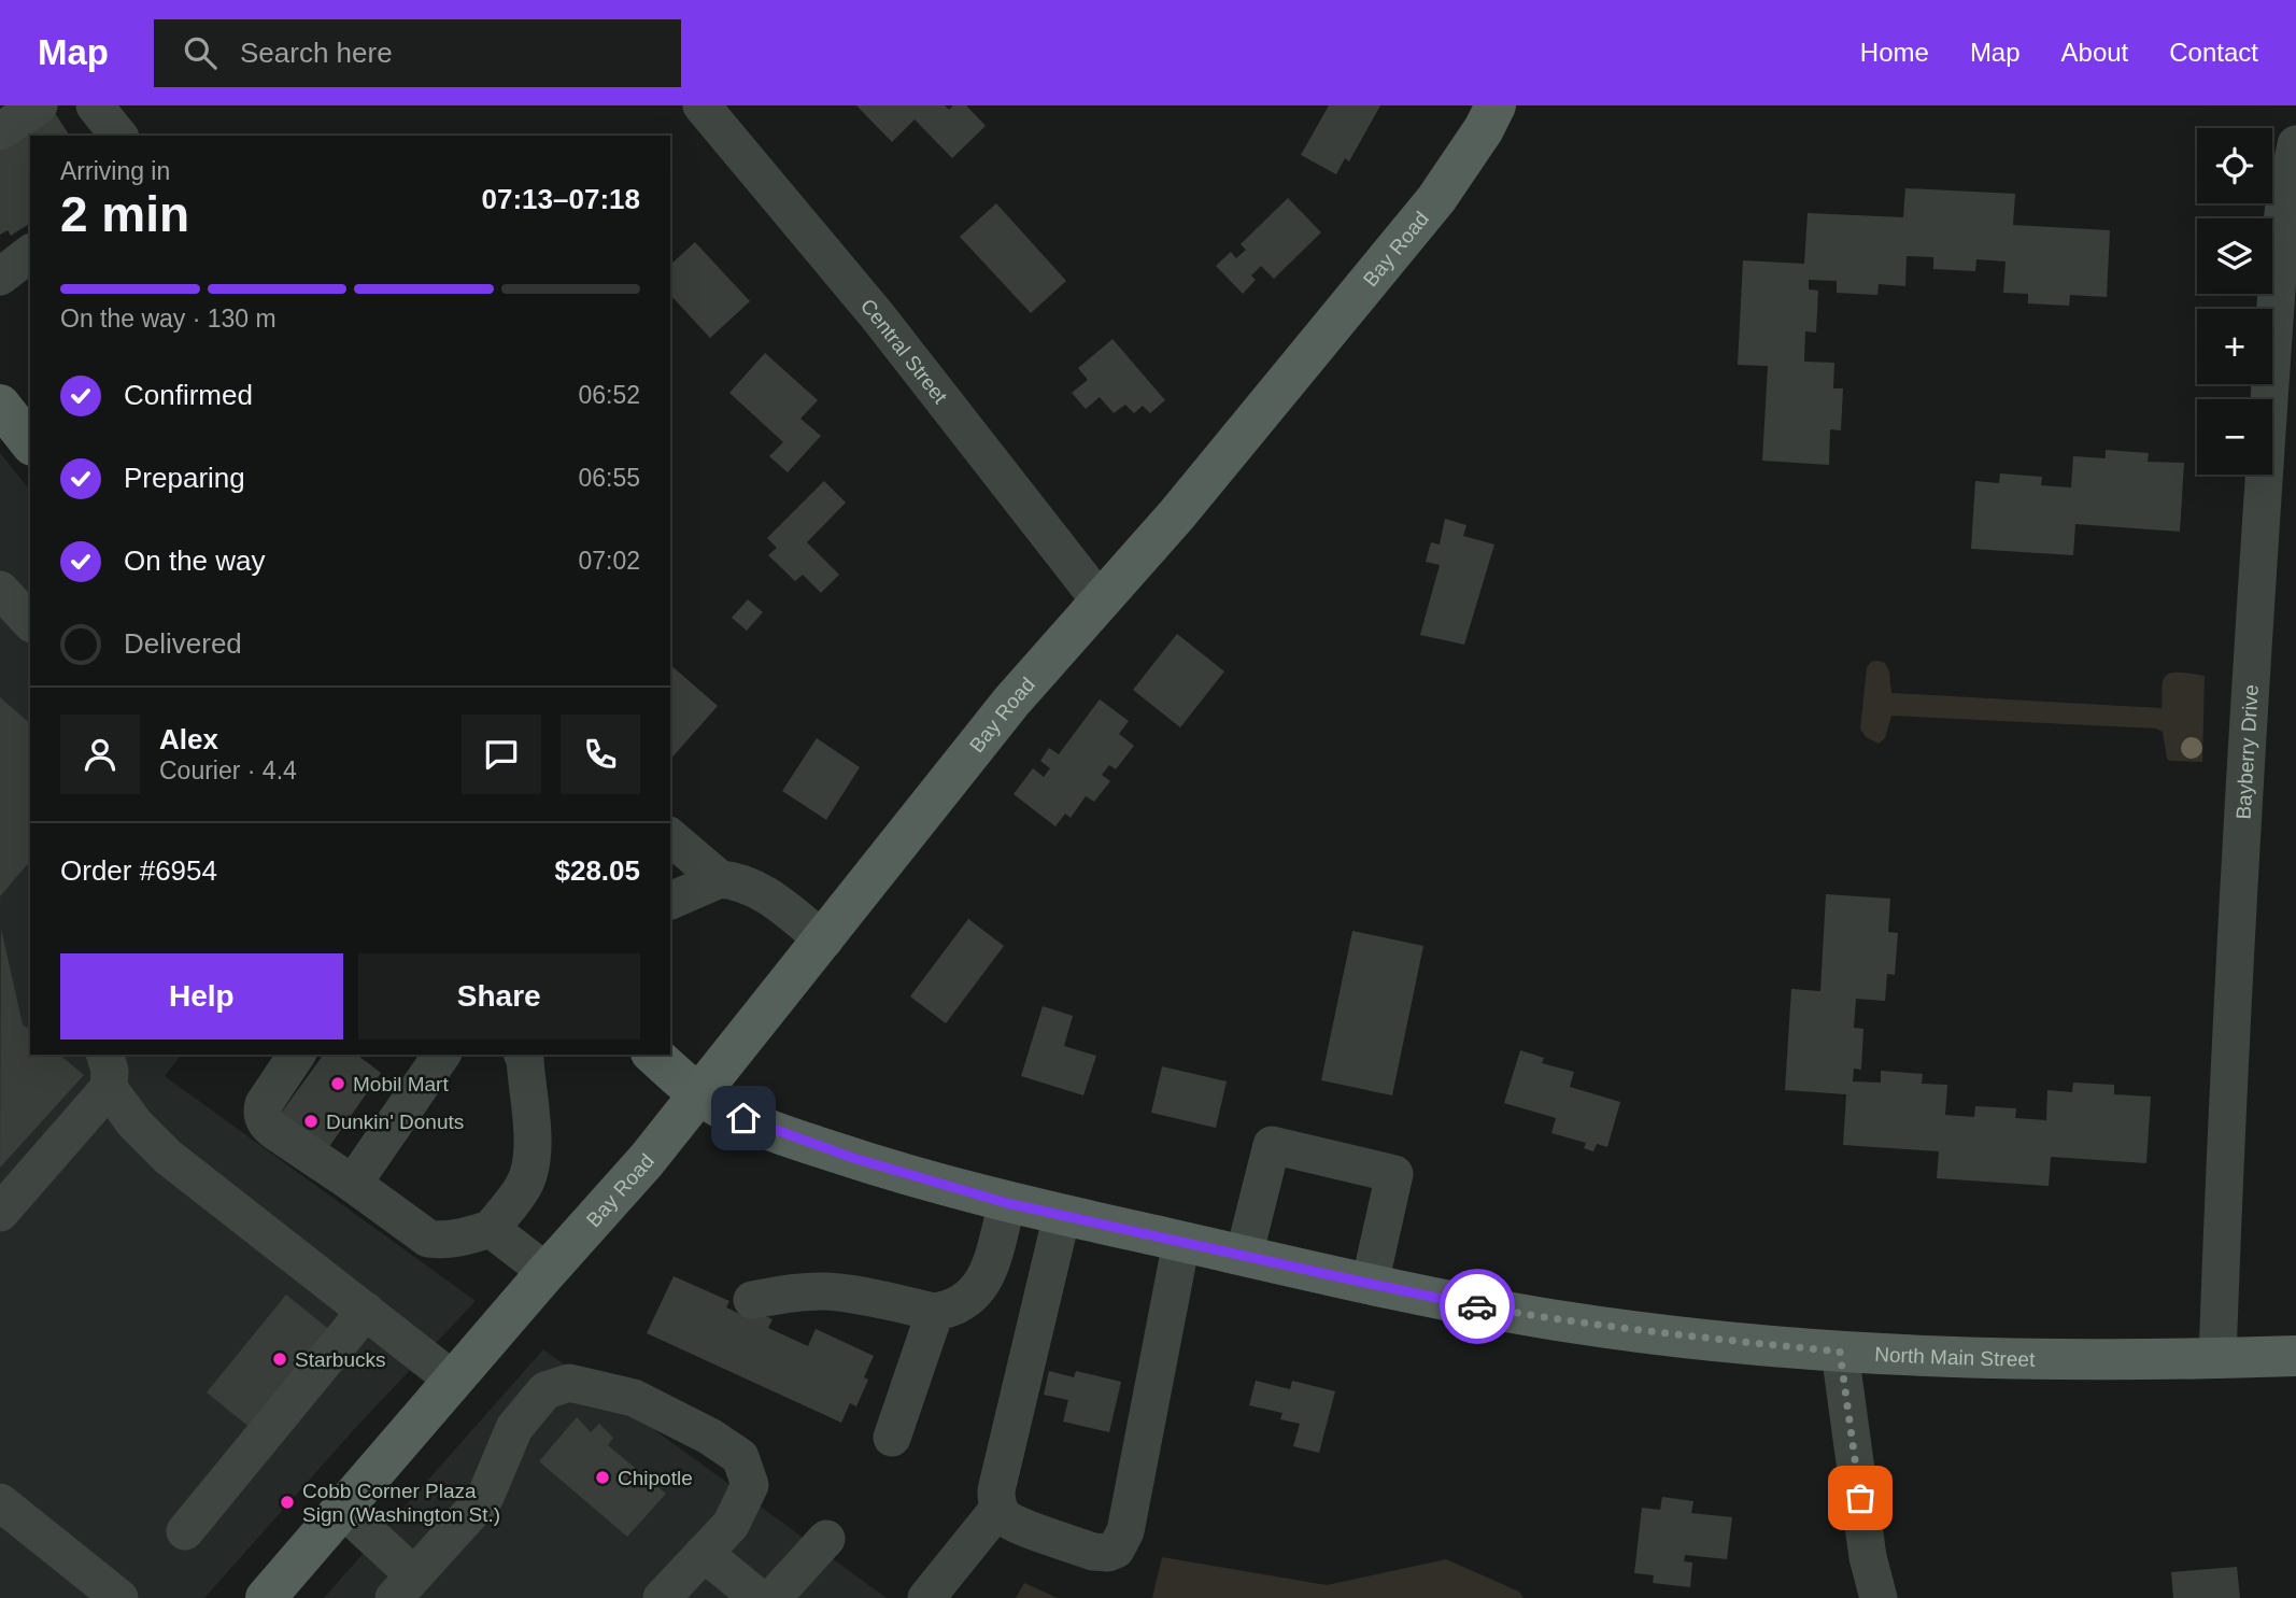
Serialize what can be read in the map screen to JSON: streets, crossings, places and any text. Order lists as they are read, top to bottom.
{
  "streets": {
    "main road": ["Bay Road", "North Main Street"],
    "street": ["Central Street", "Bayberry Drive"]
  },
  "crossings": [
    ["Bay Road", "Central Street"],
    ["Bay Road", "North Main Street"],
    ["Bayberry Drive", "North Main Street"]
  ],
  "places": [
    "Mobil Mart",
    "Dunkin' Donuts",
    "Starbucks",
    "Chipotle",
    "Cobb Corner Plaza Sign (Washington St.)"
  ],
  "page": {
    "header": "Map",
    "search": "Search here",
    "nav": [
      "Home",
      "Map",
      "About",
      "Contact"
    ],
    "map_buttons": ["+", "−"],
    "heading": ["2 min", "Arriving in", "07:13–07:18"],
    "panel": [
      "Alex",
      "Courier · 4.4",
      "Order #6954",
      "$28.05"
    ],
    "bar": "On the way · 130 m",
    "list": [
      ["Confirmed", "06:52"],
      ["Preparing", "06:55"],
      ["On the way", "07:02"],
      "Delivered"
    ],
    "buttons": ["Help", "Share"]
  }
}
